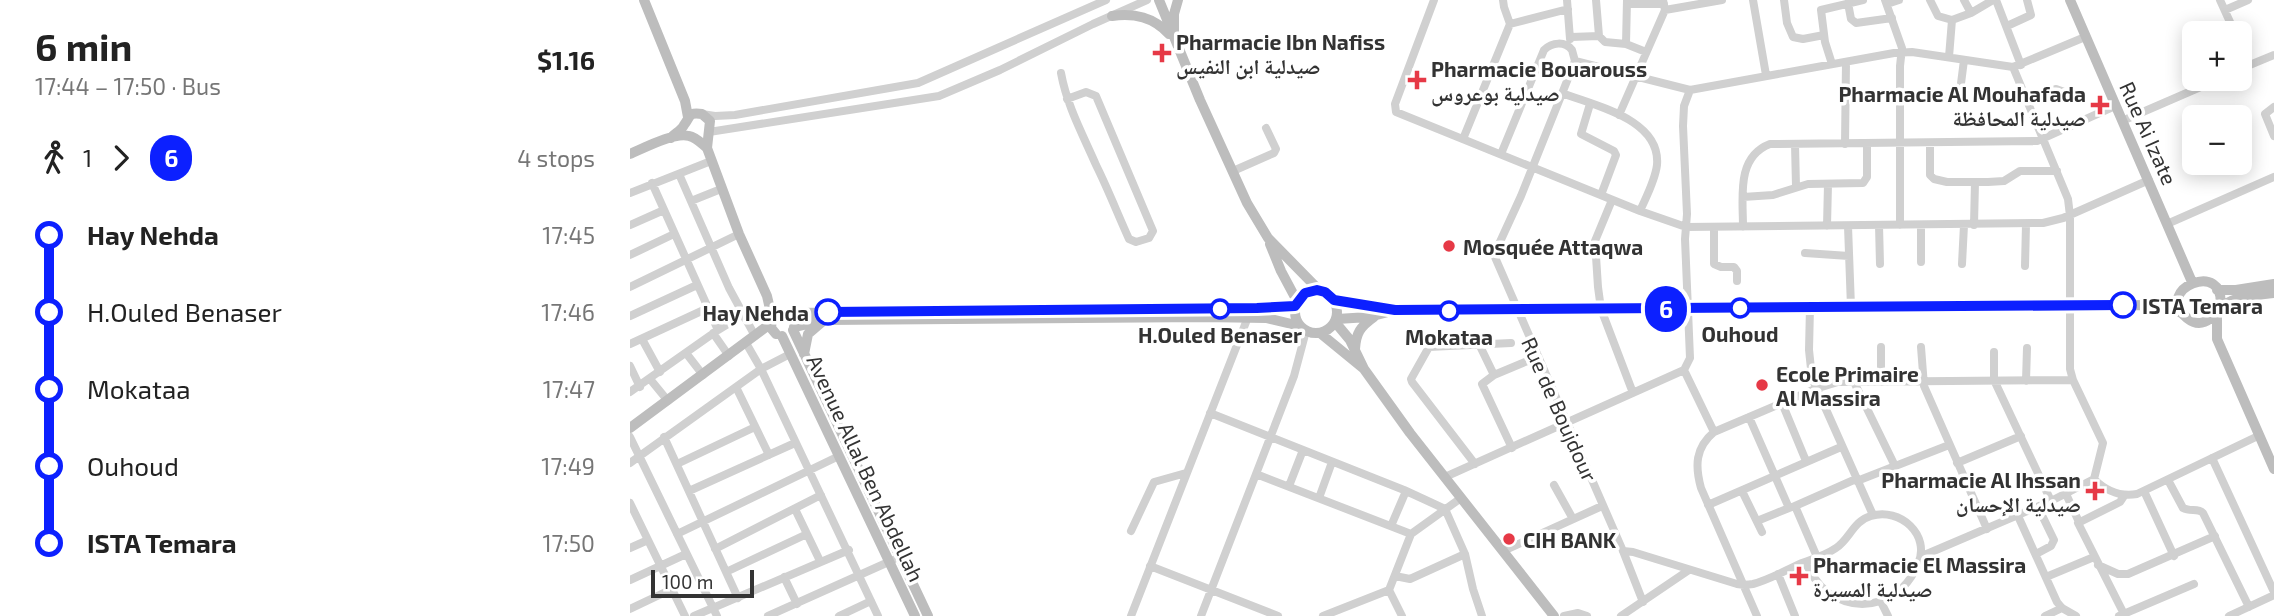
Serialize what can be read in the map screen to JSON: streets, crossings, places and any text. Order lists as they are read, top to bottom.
{
  "streets": {
    "main road": ["Rue Ai Izate", "Avenue Allal Ben Abdellah"],
    "street": ["Rue de Boujdour"]
  },
  "places": {
    "health": [
      "Pharmacie Ibn Nafiss صيدلية ابن النفيس",
      "Pharmacie Bouarouss صيدلية بوعروس",
      "Pharmacie Al Mouhafada صيدلية المحافظة",
      "Pharmacie Al Ihssan صيدلية الإحسان",
      "Pharmacie El Massira صيدلية المسيرة"
    ],
    "other": [
      "Mosquée Attaqwa",
      "ISTA Temara",
      "Ouhoud",
      "H.Ouled Benaser",
      "Mokataa",
      "Hay Nehda",
      "Ecole Primaire Al Massira",
      "CIH BANK"
    ]
  },
  "lines": ["bus line 6"],
  "scale_bar": "100 m",
  "page": {
    "heading": ["6 min", "17:44 – 17:50 · Bus", "$1.16"],
    "on_map": "6",
    "map_buttons": ["+", "−"],
    "legs": ["1", "6", "4 stops"],
    "list": [
      {
        "name": "Hay Nehda",
        "value": "17:45"
      },
      {
        "name": "H.Ouled Benaser",
        "value": "17:46"
      },
      {
        "name": "Mokataa",
        "value": "17:47"
      },
      {
        "name": "Ouhoud",
        "value": "17:49"
      },
      {
        "name": "ISTA Temara",
        "value": "17:50"
      }
    ],
    "scale": "100 m"
  }
}
